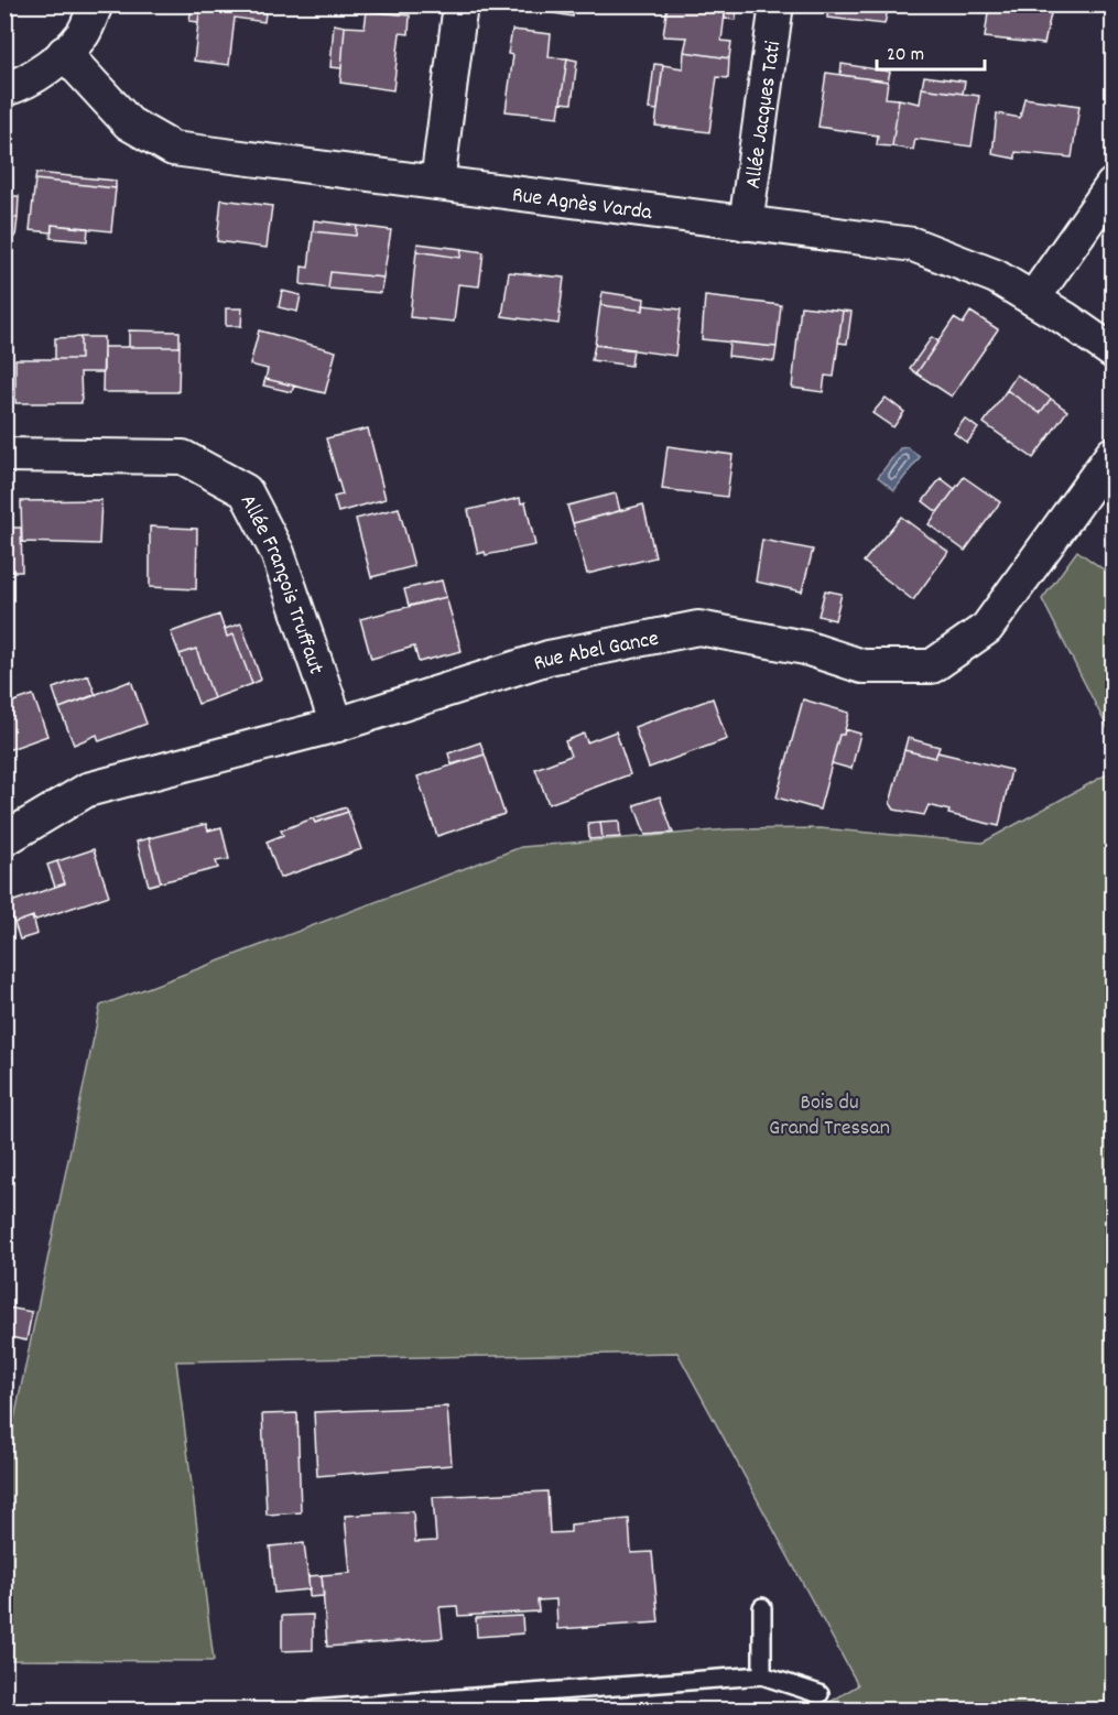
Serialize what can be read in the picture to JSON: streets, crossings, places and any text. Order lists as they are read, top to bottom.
{
  "streets": {
    "street": [
      "Allée Jacques Tati",
      "Rue Agnès Varda",
      "Allée François Truffaut",
      "Rue Abel Gance"
    ]
  },
  "crossings": [
    ["Allée Jacques Tati", "Rue Agnès Varda"],
    ["Allée François Truffaut", "Rue Abel Gance"]
  ],
  "parks": ["Bois du Grand Tressan"],
  "scale_bar": "20 m"
}
